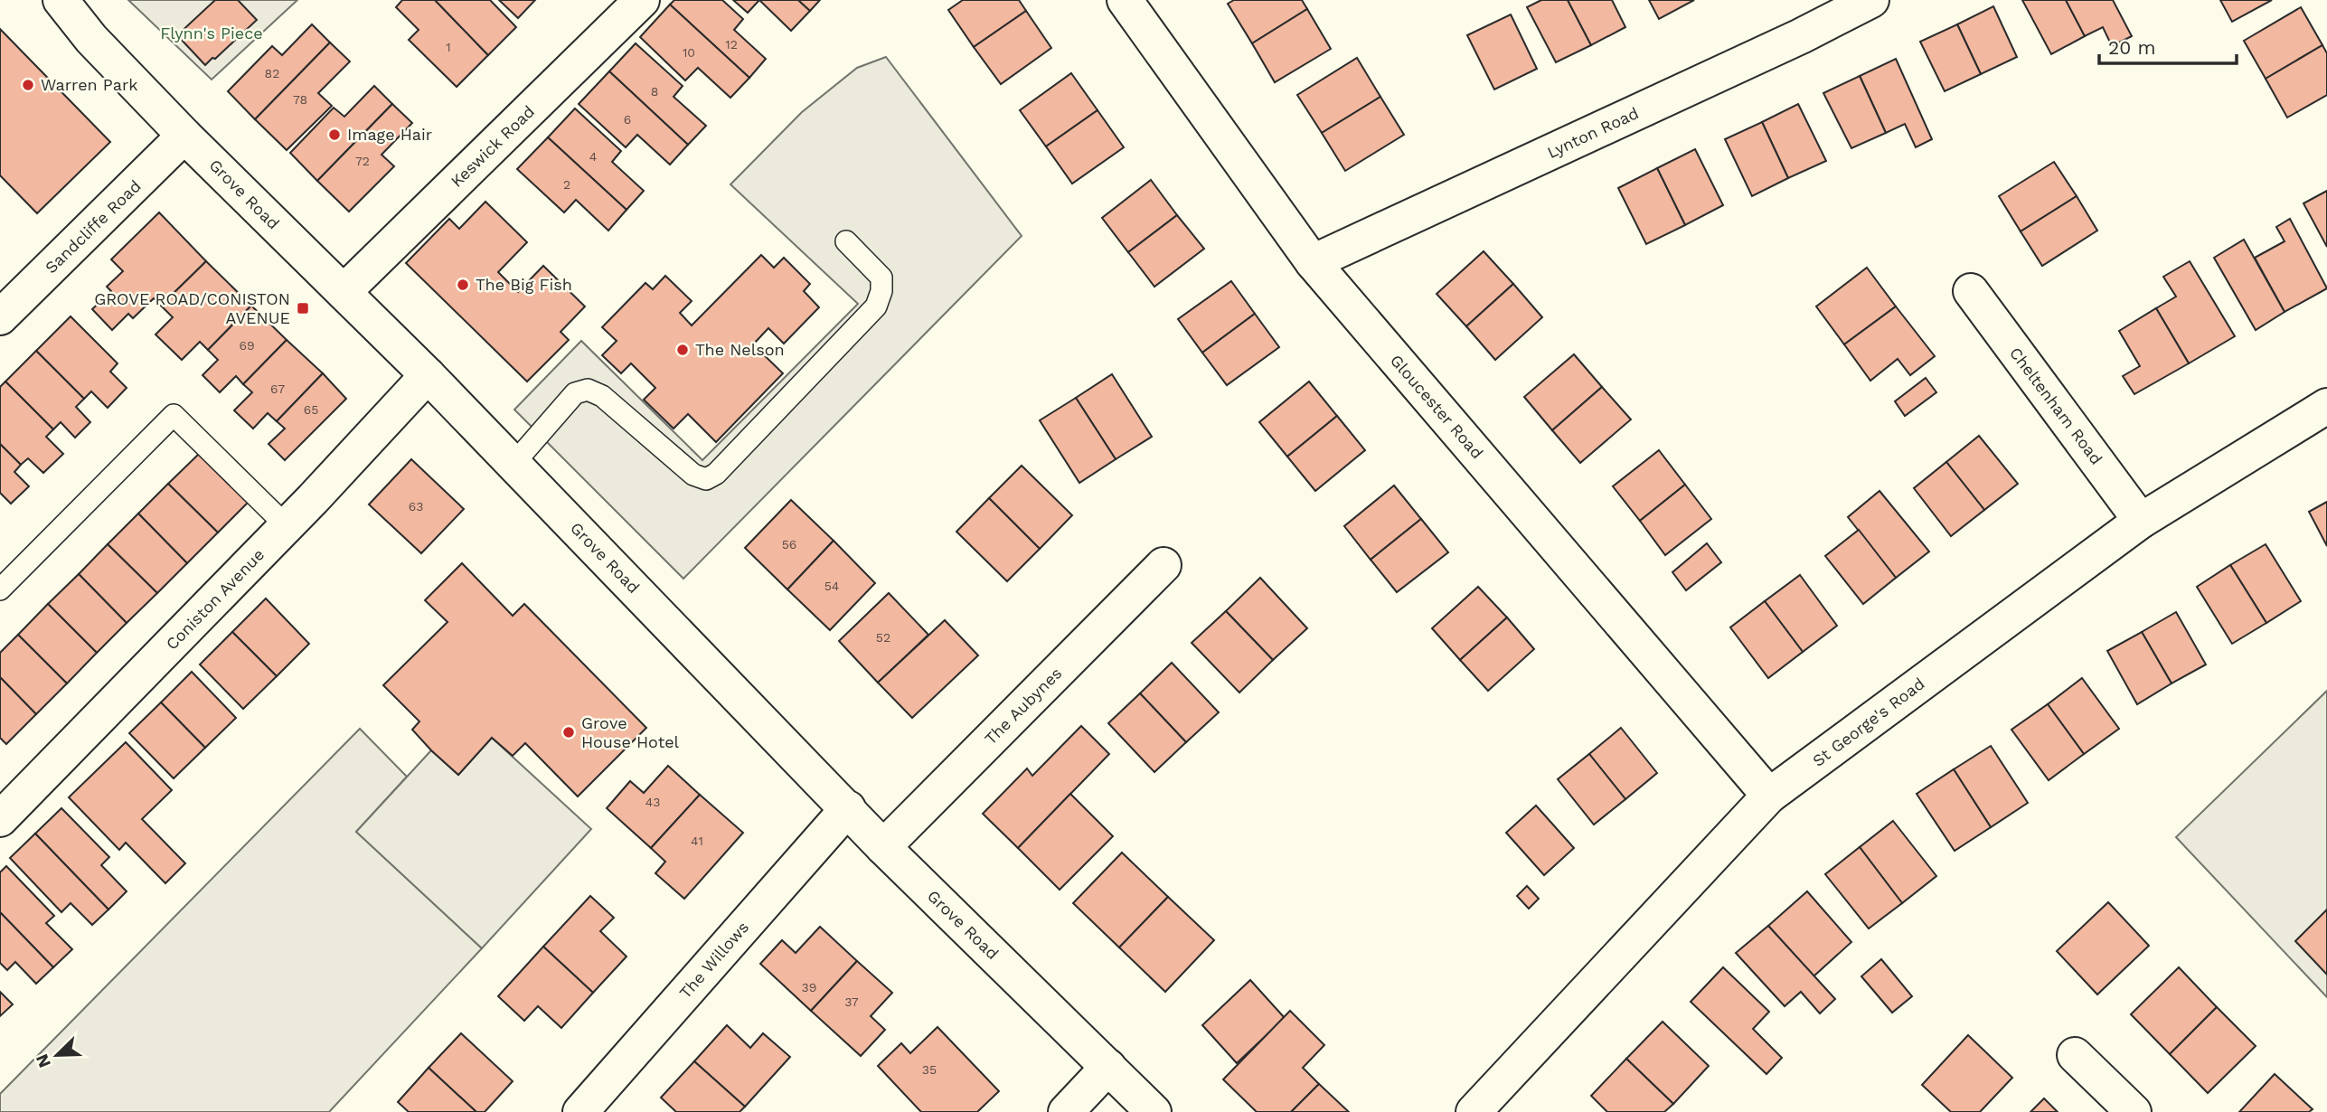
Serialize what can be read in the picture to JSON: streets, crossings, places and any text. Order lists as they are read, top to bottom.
{
  "streets": {
    "street": [
      "Lynton Road",
      "Keswick Road",
      "Grove Road",
      "Sandcliffe Road",
      "Cheltenham Road",
      "Gloucester Road",
      "Coniston Avenue",
      "The Aubynes",
      "St George's Road",
      "The Willows"
    ]
  },
  "crossings": [
    ["Lynton Road", "Gloucester Road"],
    ["Keswick Road", "Grove Road"],
    ["Grove Road", "Sandcliffe Road"],
    ["Grove Road", "Coniston Avenue"],
    ["Grove Road", "The Aubynes"],
    ["Grove Road", "The Willows"],
    ["Cheltenham Road", "St George's Road"],
    ["Gloucester Road", "St George's Road"]
  ],
  "parks": ["Flynn's Piece"],
  "places": {
    "other": [
      "Warren Park",
      "Image Hair",
      "The Big Fish",
      "The Nelson",
      "Grove House Hotel"
    ],
    "transit": ["GROVE ROAD/CONISTON AVENUE"]
  },
  "house_numbers": [
    "12",
    "1",
    "10",
    "82",
    "8",
    "78",
    "6",
    "4",
    "72",
    "2",
    "69",
    "67",
    "65",
    "63",
    "56",
    "54",
    "52",
    "43",
    "41",
    "39",
    "37",
    "35"
  ],
  "scale_bar": "20 m",
  "north": "bottom left"
}
